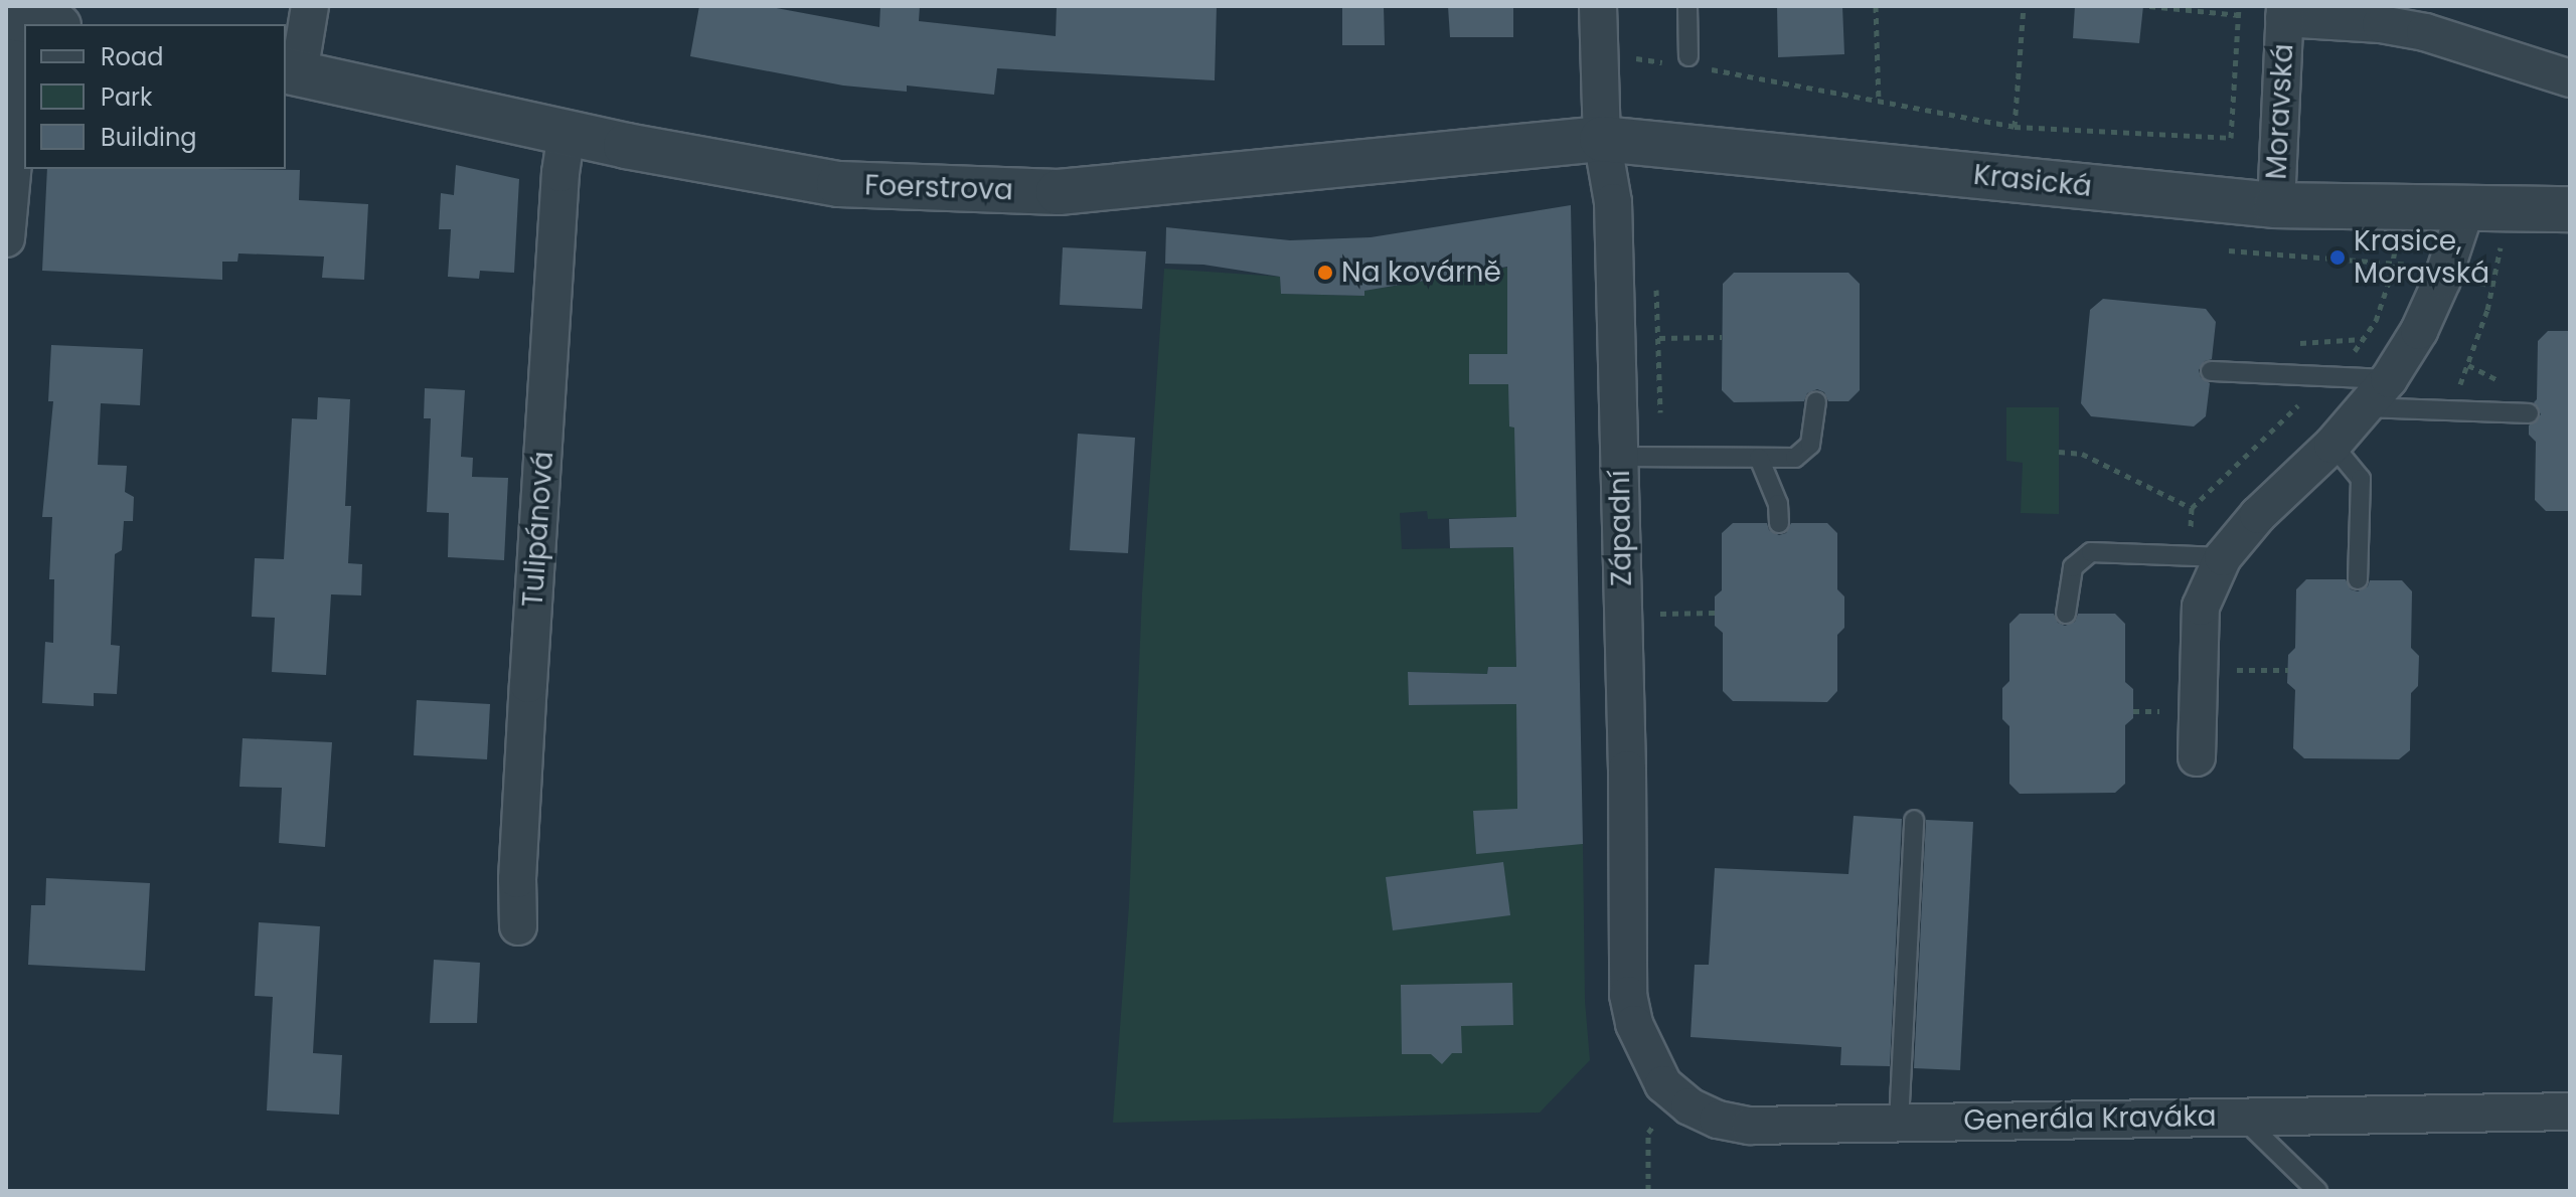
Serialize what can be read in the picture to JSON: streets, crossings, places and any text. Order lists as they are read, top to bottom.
{
  "streets": {
    "street": [
      "Moravská",
      "Krasická",
      "Foerstrova",
      "Západní",
      "Tulipánová",
      "Generála Kraváka"
    ]
  },
  "crossings": [
    ["Moravská", "Krasická"],
    ["Krasická", "Foerstrova"],
    ["Krasická", "Západní"],
    ["Foerstrova", "Západní"],
    ["Foerstrova", "Tulipánová"],
    ["Západní", "Generála Kraváka"]
  ],
  "places": ["Krasice, Moravská", "Na kovárně"],
  "legend": ["Road", "Park", "Building"]
}
